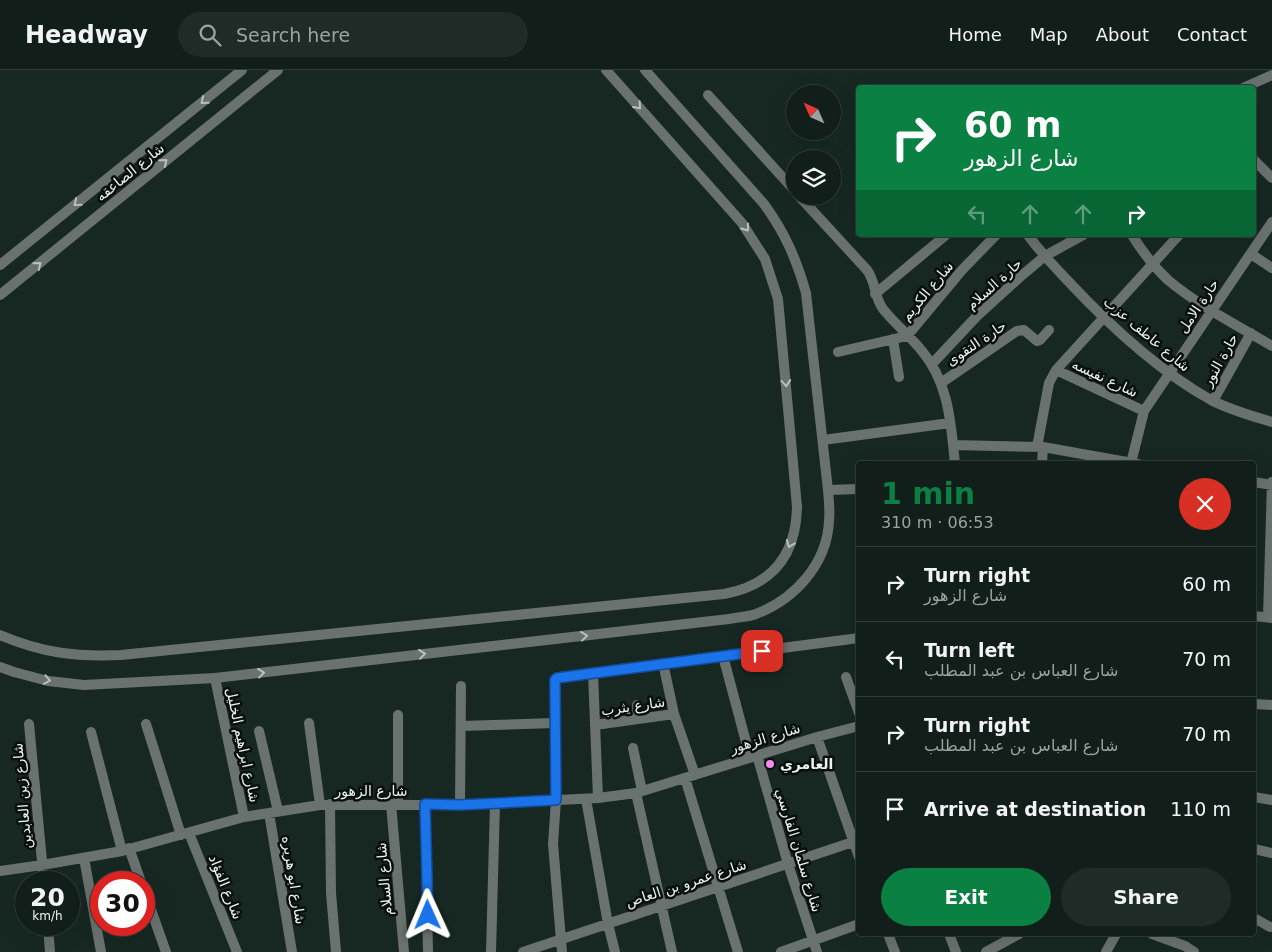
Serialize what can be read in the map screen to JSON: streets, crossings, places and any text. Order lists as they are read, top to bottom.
{
  "streets": {
    "street": [
      "شارع الصاعقه",
      "حارة السلام",
      "شارع الكريم",
      "حارة الامل",
      "شارع عاطف عزب",
      "حارة التقوى",
      "حارة النور",
      "شارع نفيسه",
      "شارع يثرب",
      "شارع الزهور",
      "شارع ابراهيم الخليل",
      "شارع زين العابدين",
      "شارع سلمان الفارسي",
      "شارع السلام",
      "شارع ابو هريره",
      "شارع عمرو بن العاص",
      "شارع الفؤاد"
    ]
  },
  "crossings": [
    ["حارة السلام", "شارع عاطف عزب"],
    ["حارة الامل", "شارع عاطف عزب"],
    ["حارة الامل", "شارع نفيسه"],
    ["شارع عاطف عزب", "حارة النور"],
    ["شارع الزهور", "شارع ابراهيم الخليل"],
    ["شارع الزهور", "شارع زين العابدين"],
    ["شارع الزهور", "شارع سلمان الفارسي"],
    ["شارع الزهور", "شارع السلام"],
    ["شارع الزهور", "شارع ابو هريره"],
    ["شارع الزهور", "شارع الفؤاد"],
    ["شارع سلمان الفارسي", "شارع عمرو بن العاص"]
  ],
  "places": ["العامري"],
  "north": "top left",
  "page": {
    "header": "Headway",
    "search": "Search here",
    "nav": [
      "Home",
      "Map",
      "About",
      "Contact"
    ],
    "turn": ["60 m", "شارع الزهور"],
    "heading": ["1 min", "310 m · 06:53"],
    "list": [
      {
        "name": "Turn right",
        "note": "شارع الزهور",
        "value": "60 m"
      },
      {
        "name": "Turn left",
        "note": "شارع العباس بن عبد المطلب",
        "value": "70 m"
      },
      {
        "name": "Turn right",
        "note": "شارع العباس بن عبد المطلب",
        "value": "70 m"
      },
      {
        "name": "Arrive at destination",
        "value": "110 m"
      }
    ],
    "buttons": ["Exit", "Share"],
    "speed": "20 km/h",
    "limit": "30"
  }
}
